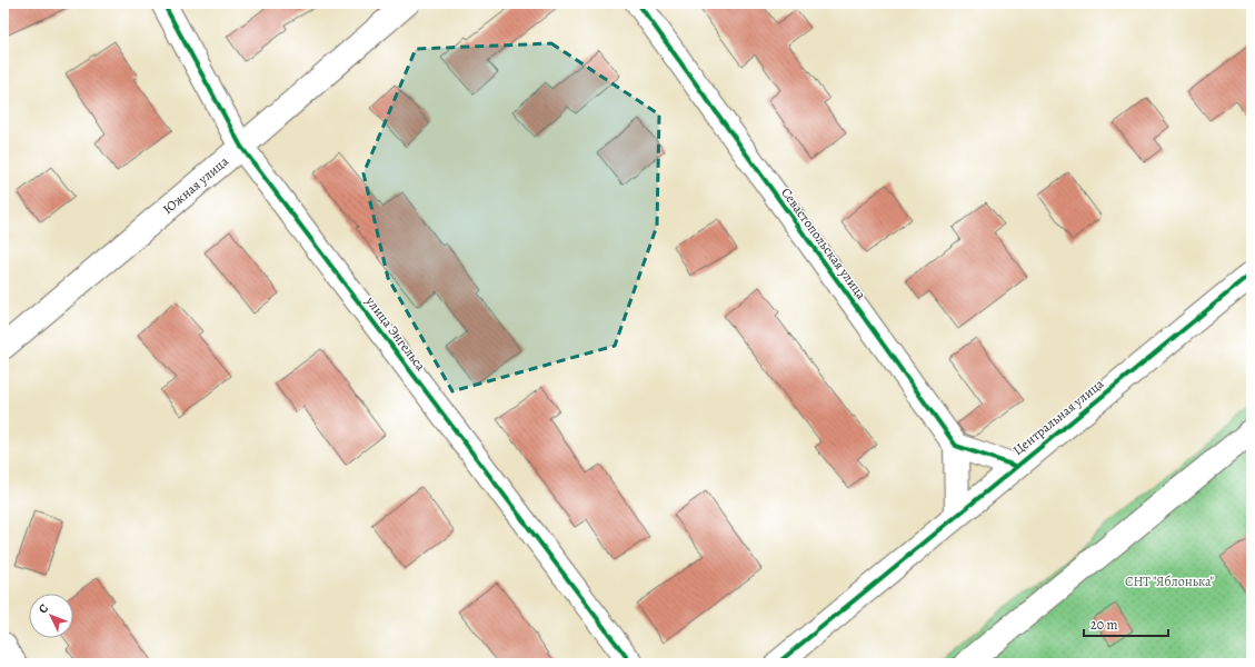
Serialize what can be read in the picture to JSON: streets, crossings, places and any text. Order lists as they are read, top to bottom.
{
  "streets": {
    "street": [
      "Южная улица",
      "Севастопольская улица",
      "улица Энгельса",
      "Центральная улица"
    ]
  },
  "crossings": [
    ["Южная улица", "улица Энгельса"]
  ],
  "parks": ["СНТ \"Яблонька\""],
  "scale_bar": "20 m",
  "north": "top left"
}
